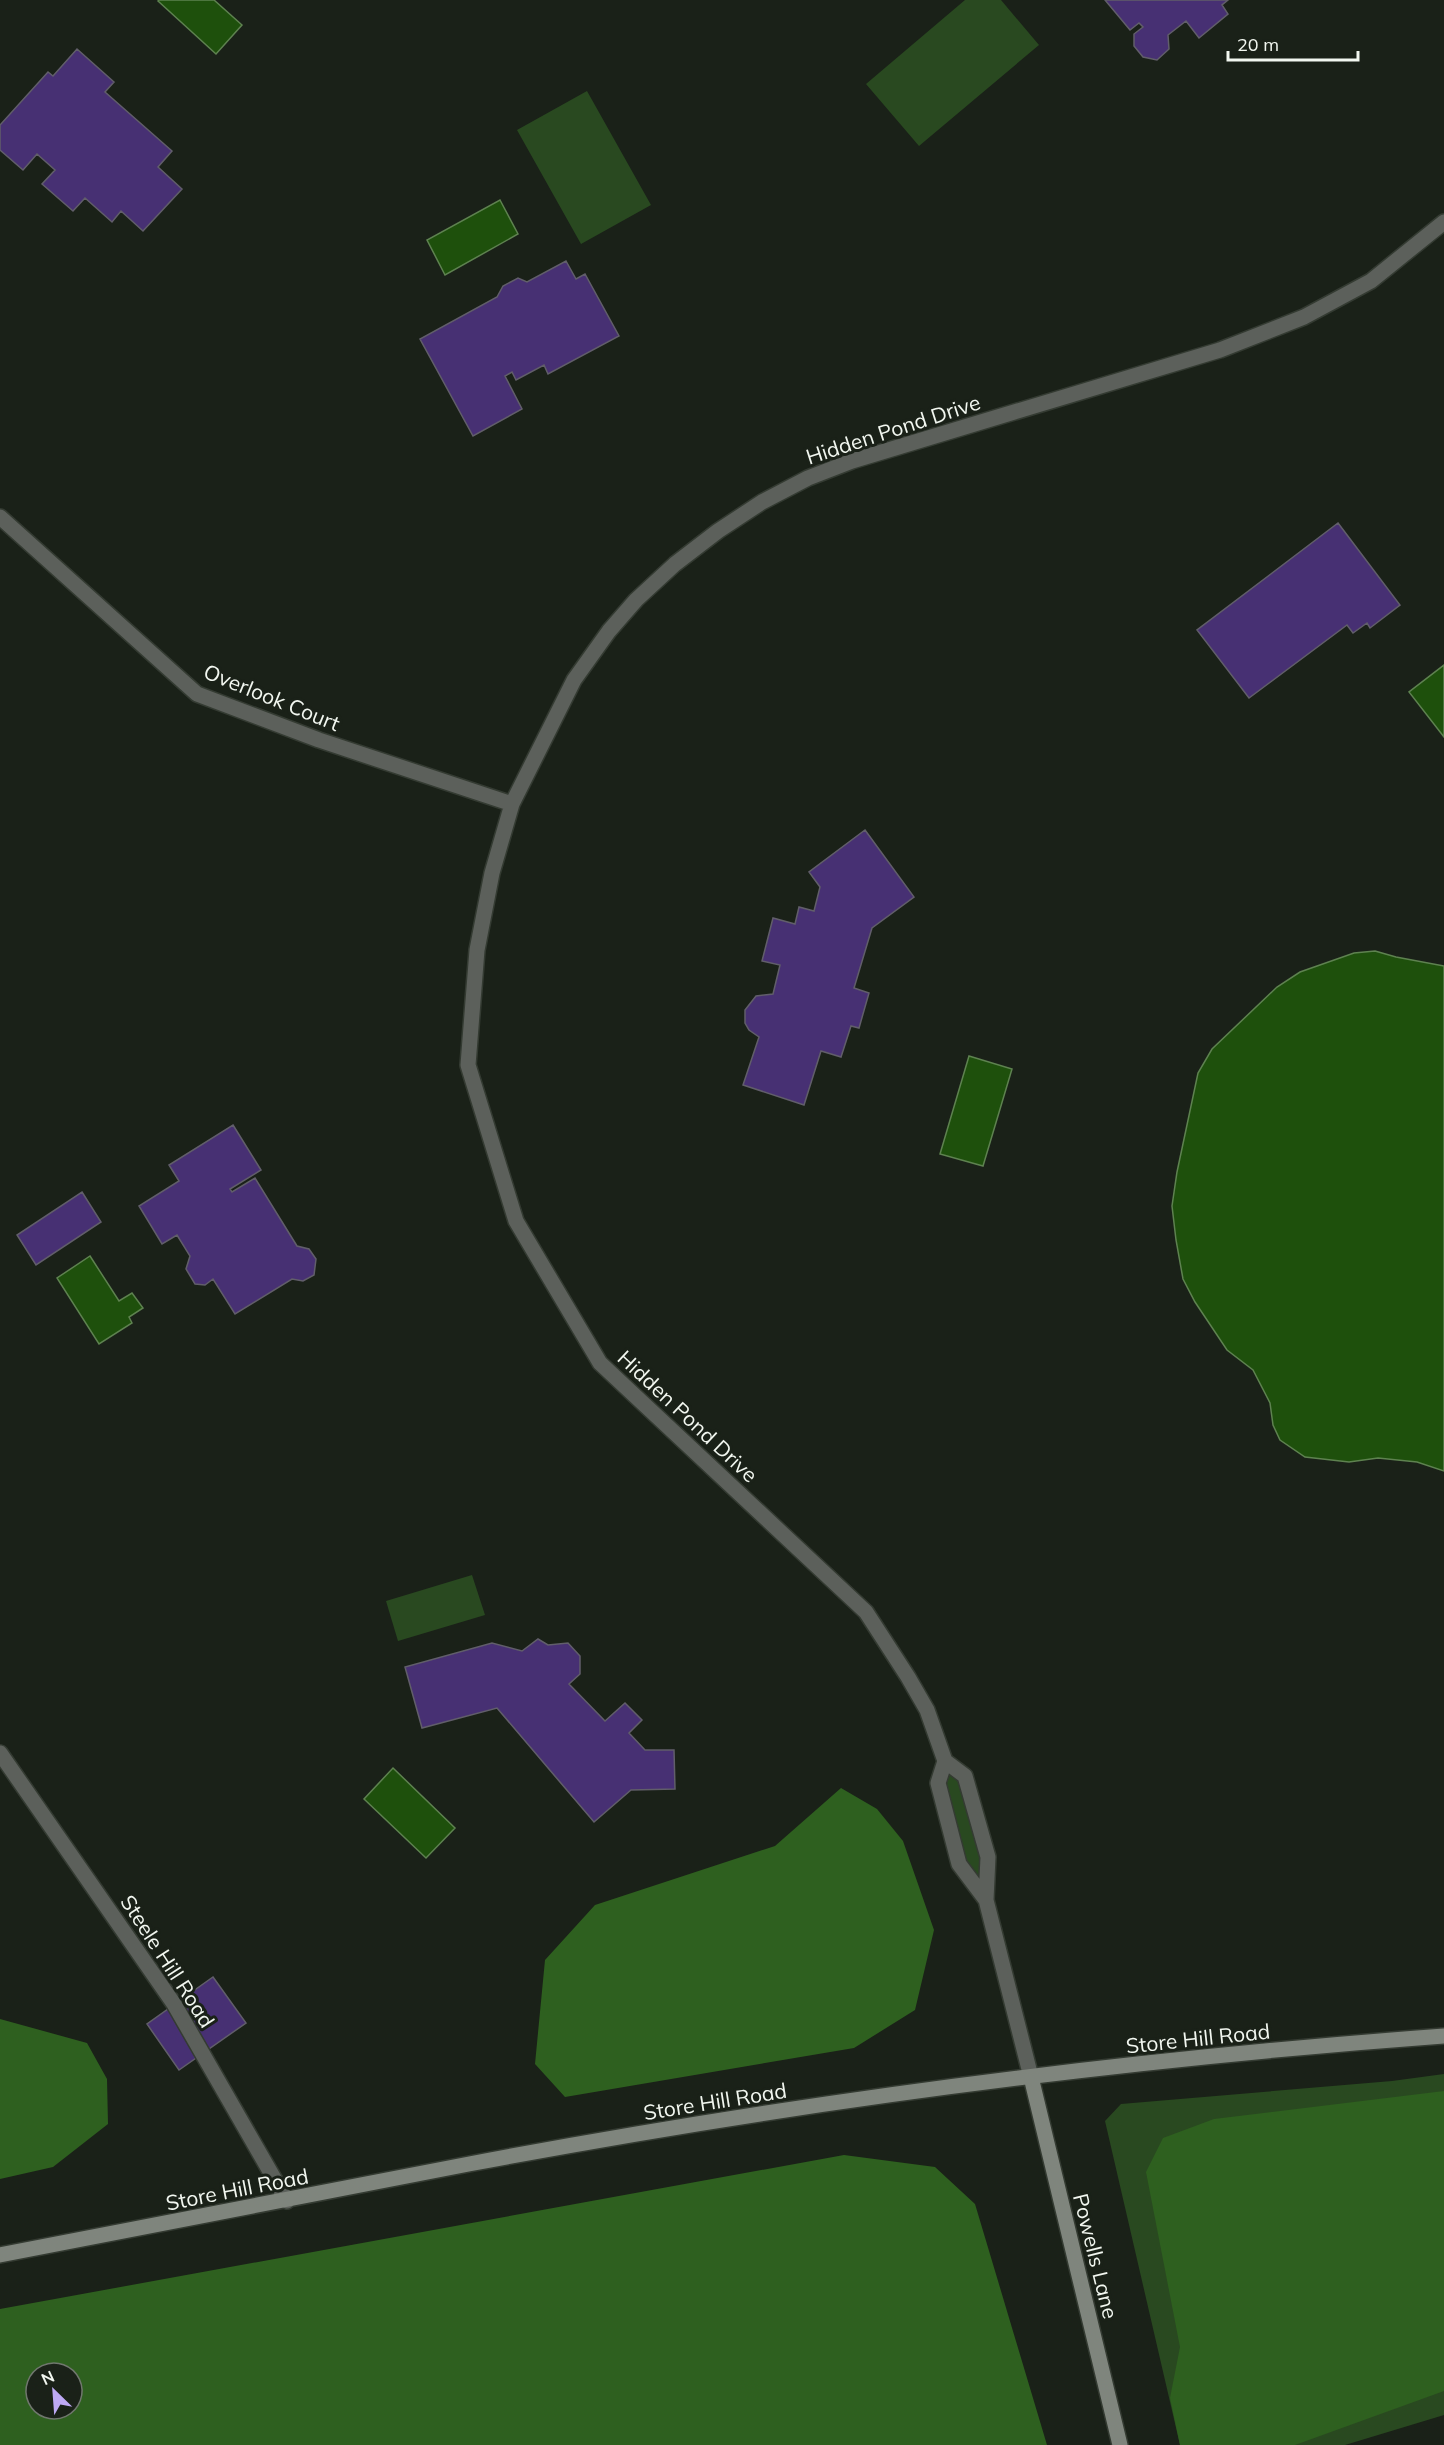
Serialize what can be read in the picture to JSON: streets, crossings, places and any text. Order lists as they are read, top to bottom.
{
  "streets": {
    "main road": ["Store Hill Road", "Powells Lane"],
    "street": ["Hidden Pond Drive", "Overlook Court", "Steele Hill Road"]
  },
  "crossings": [
    ["Hidden Pond Drive", "Overlook Court"],
    ["Hidden Pond Drive", "Store Hill Road"],
    ["Hidden Pond Drive", "Powells Lane"],
    ["Steele Hill Road", "Store Hill Road"],
    ["Store Hill Road", "Powells Lane"]
  ],
  "scale_bar": "20 m",
  "north": "top left"
}
